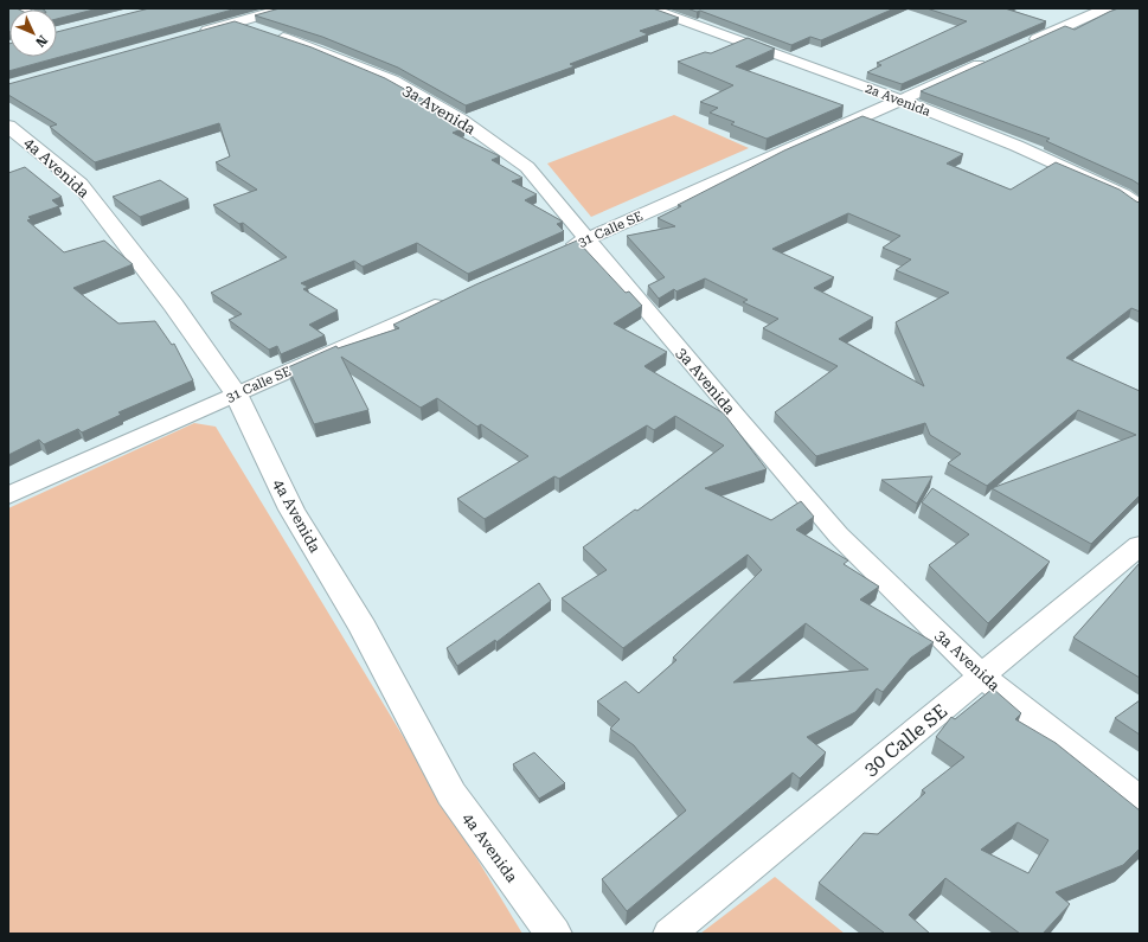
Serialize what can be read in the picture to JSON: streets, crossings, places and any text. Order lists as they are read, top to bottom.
{
  "streets": {
    "street": [
      "2a Avenida",
      "3a Avenida",
      "4a Avenida",
      "31 Calle SE",
      "30 Calle SE"
    ]
  },
  "crossings": [
    ["2a Avenida", "31 Calle SE"],
    ["3a Avenida", "31 Calle SE"],
    ["3a Avenida", "30 Calle SE"],
    ["4a Avenida", "31 Calle SE"]
  ],
  "north": "bottom right"
}
